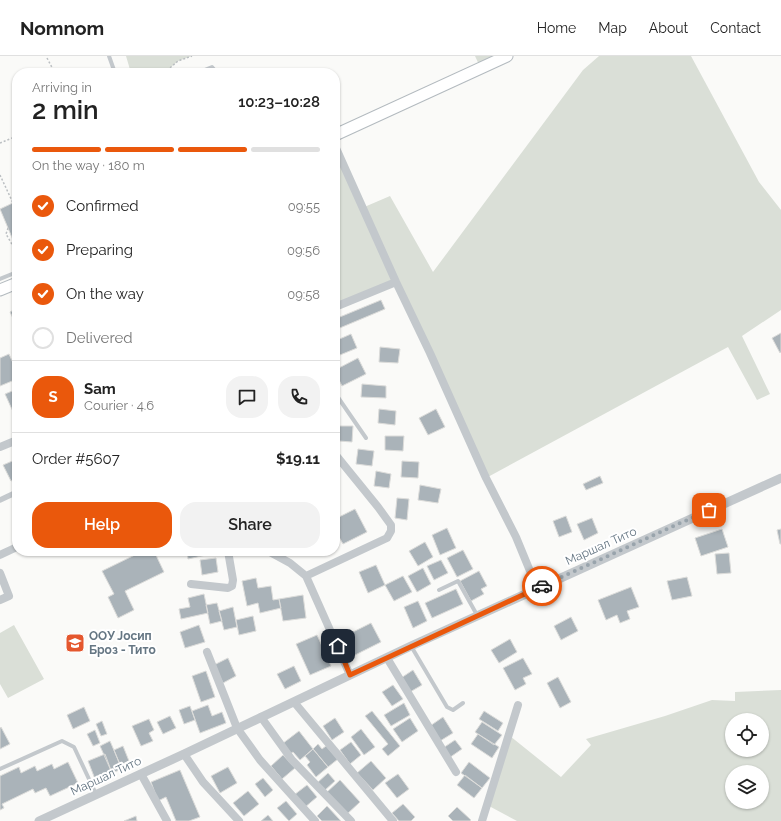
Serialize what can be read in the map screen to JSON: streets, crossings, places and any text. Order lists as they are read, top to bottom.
{
  "streets": {
    "street": ["Маршал Тито"]
  },
  "places": {
    "school or university": ["ООУ Јосип Броз - Тито"]
  },
  "page": {
    "header": "Nomnom",
    "nav": [
      "Home",
      "Map",
      "About",
      "Contact"
    ],
    "heading": ["2 min", "Arriving in", "10:23–10:28"],
    "panel": [
      "Sam",
      "Courier · 4.6",
      "Order #5607",
      "$19.11"
    ],
    "bar": "On the way · 180 m",
    "list": [
      ["Confirmed", "09:55"],
      ["Preparing", "09:56"],
      ["On the way", "09:58"],
      "Delivered"
    ],
    "round": "S",
    "buttons": ["Help", "Share"]
  }
}
